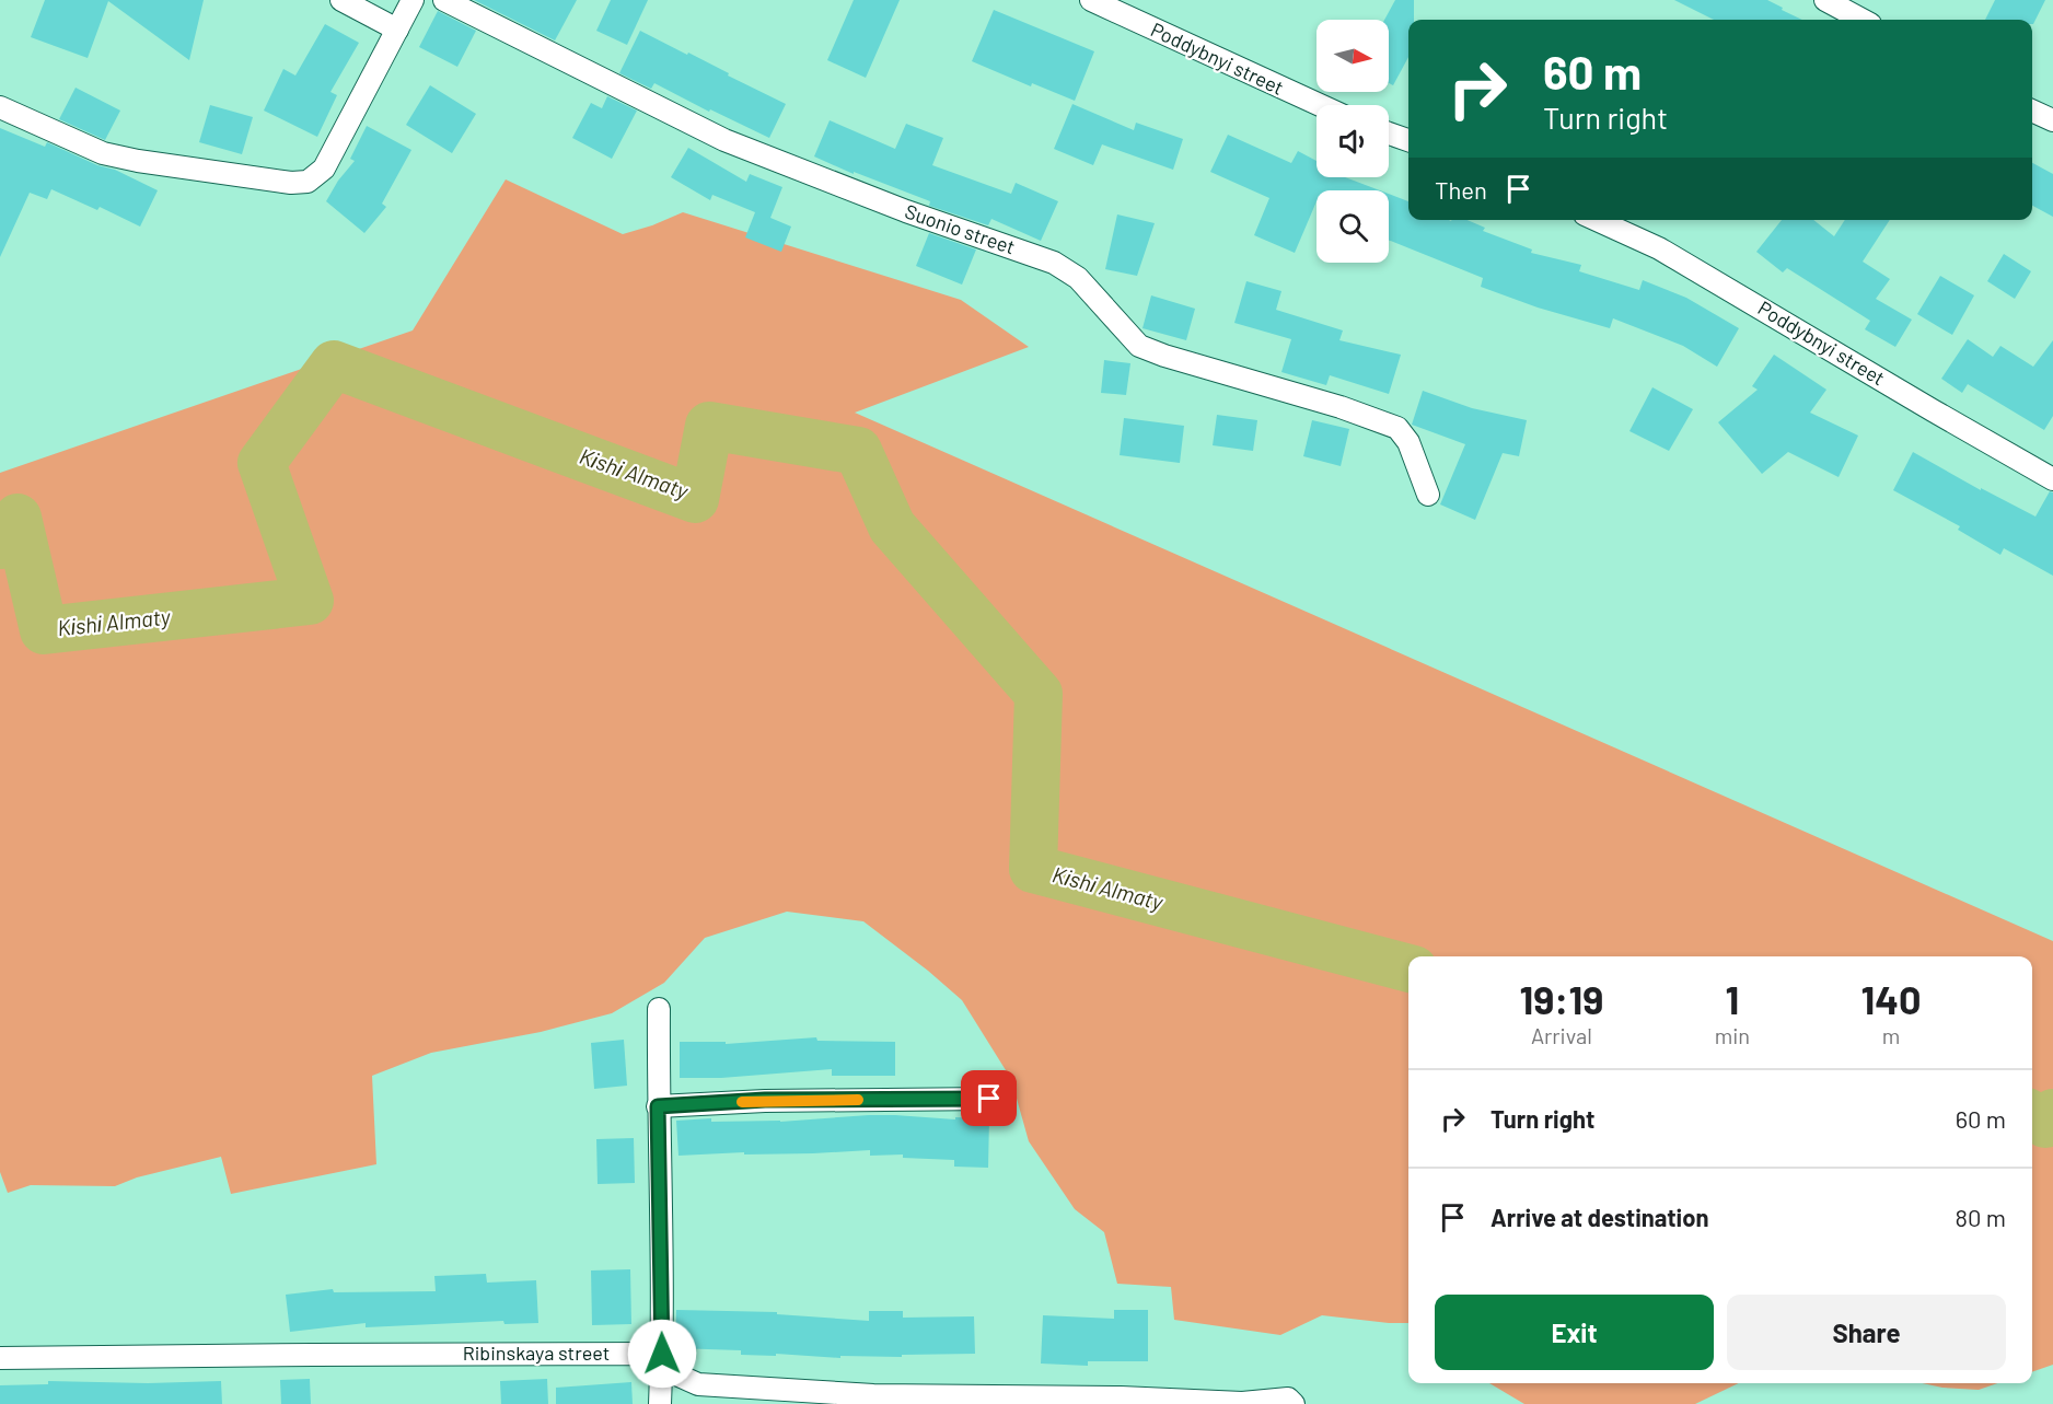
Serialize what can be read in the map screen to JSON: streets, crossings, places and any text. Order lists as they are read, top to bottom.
{
  "streets": {
    "street": ["Poddybnyi street", "Suonio street", "Ribinskaya street"]
  },
  "water": ["Kіshі Almaty"],
  "north": "right",
  "page": {
    "turn": ["60 m", "Turn right"],
    "then": "Then",
    "eta": [
      "19:19",
      "Arrival",
      "1",
      "min",
      "140",
      "m"
    ],
    "list": [
      {
        "name": "Turn right",
        "value": "60 m"
      },
      {
        "name": "Arrive at destination",
        "value": "80 m"
      }
    ],
    "buttons": ["Exit", "Share"]
  }
}
